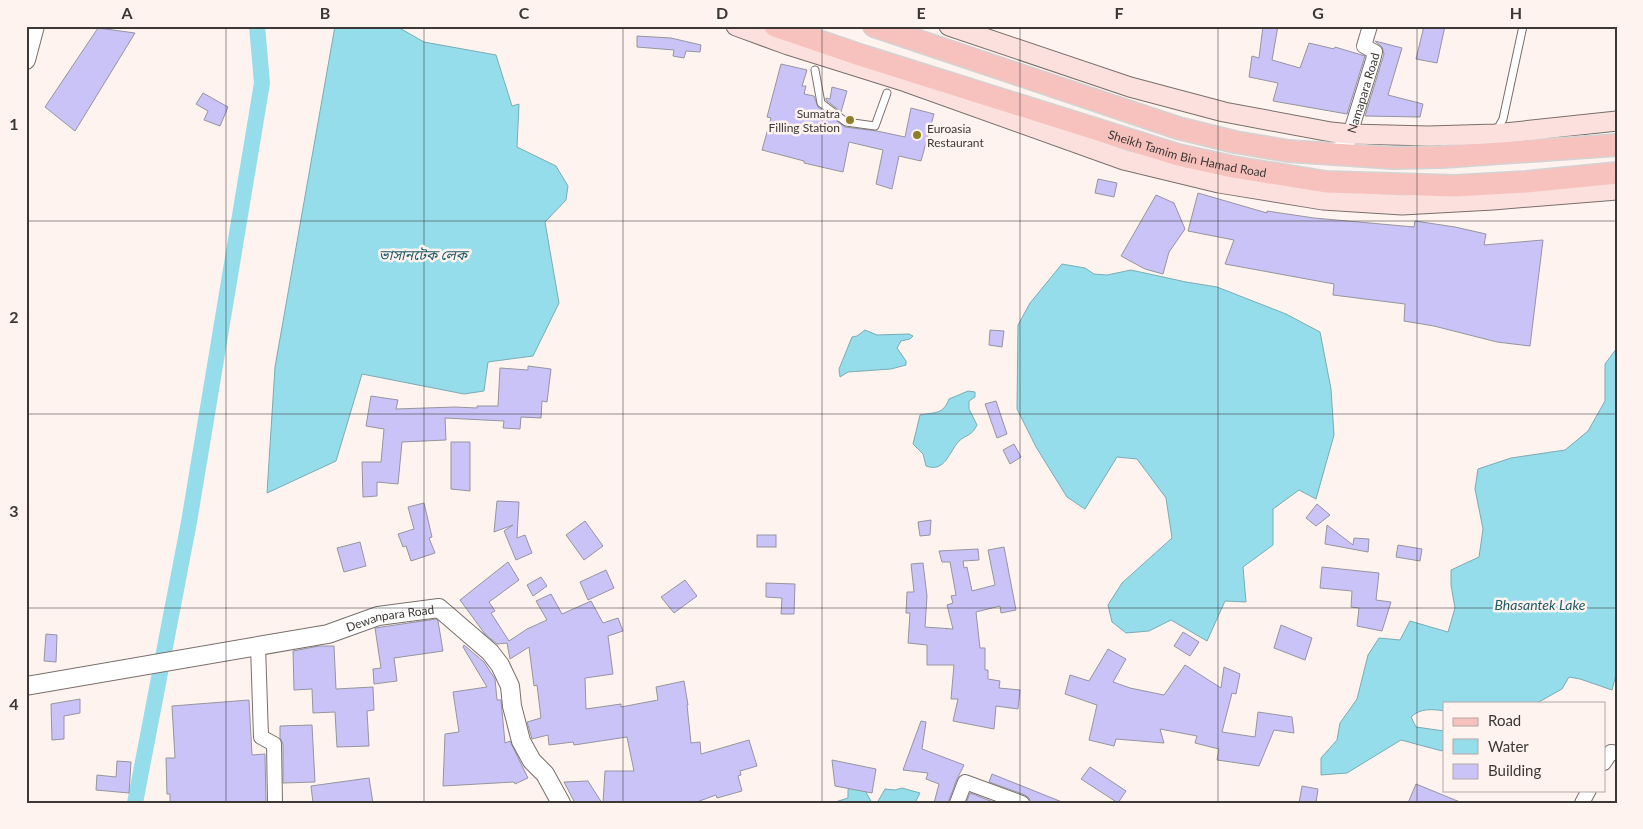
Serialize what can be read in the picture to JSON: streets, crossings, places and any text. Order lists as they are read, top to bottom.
{
  "streets": {
    "main road": ["Sheikh Tamim Bin Hamad Road"],
    "street": ["Namapara Road", "Dewanpara Road"]
  },
  "crossings": [
    ["Namapara Road", "Sheikh Tamim Bin Hamad Road"]
  ],
  "water": ["ভাসানটেক লেক", "Bhasantek Lake"],
  "places": ["Sumatra Filling Station", "Euroasia Restaurant"],
  "legend": ["Road", "Water", "Building"],
  "grid": {
    "columns": [
      "A",
      "B",
      "C",
      "D",
      "E",
      "F",
      "G",
      "H"
    ],
    "rows": [
      "1",
      "2",
      "3",
      "4"
    ]
  }
}
